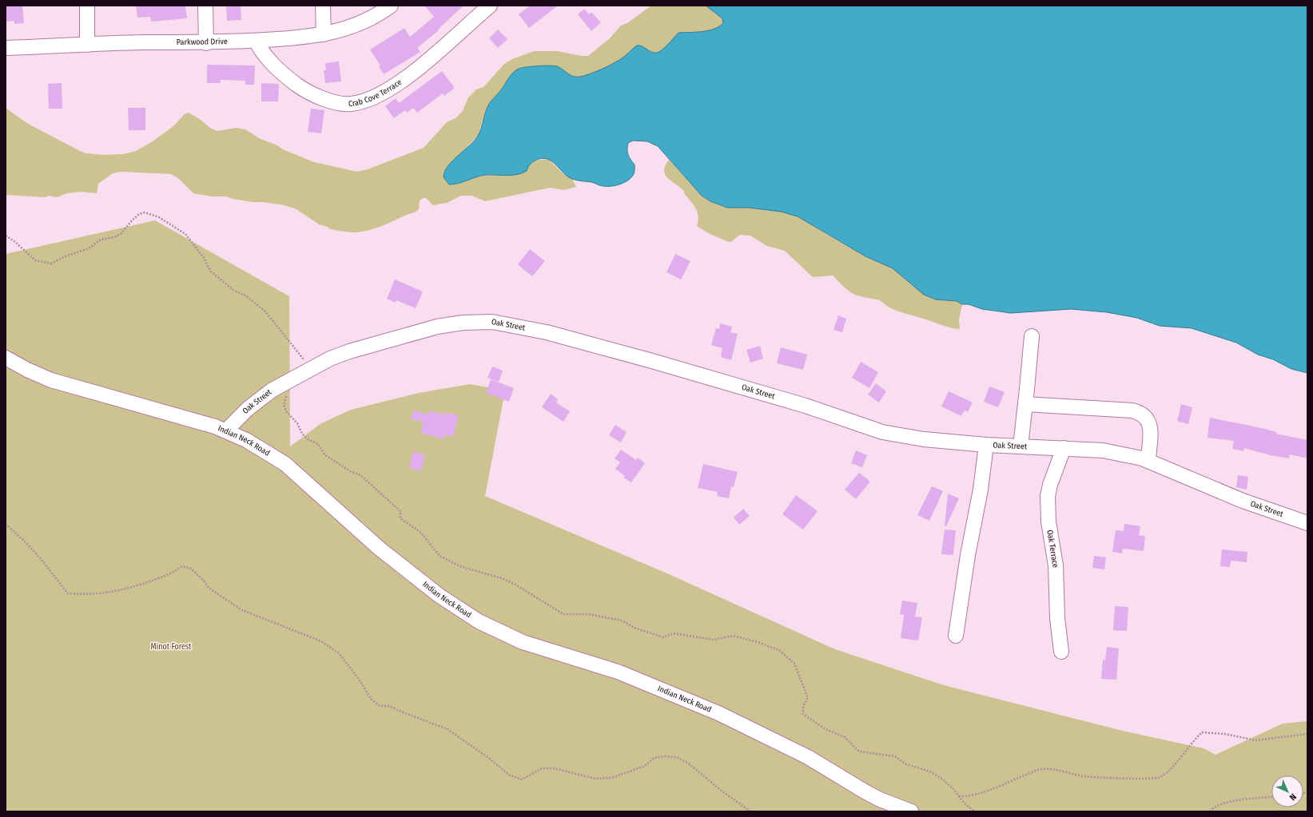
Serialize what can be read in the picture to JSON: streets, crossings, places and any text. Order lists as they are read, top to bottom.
{
  "streets": {
    "street": [
      "Parkwood Drive",
      "Crab Cove Terrace",
      "Oak Street",
      "Indian Neck Road",
      "Oak Terrace"
    ]
  },
  "crossings": [
    ["Parkwood Drive", "Crab Cove Terrace"],
    ["Oak Street", "Indian Neck Road"],
    ["Oak Street", "Oak Terrace"]
  ],
  "parks": ["Minot Forest"],
  "north": "bottom right"
}
